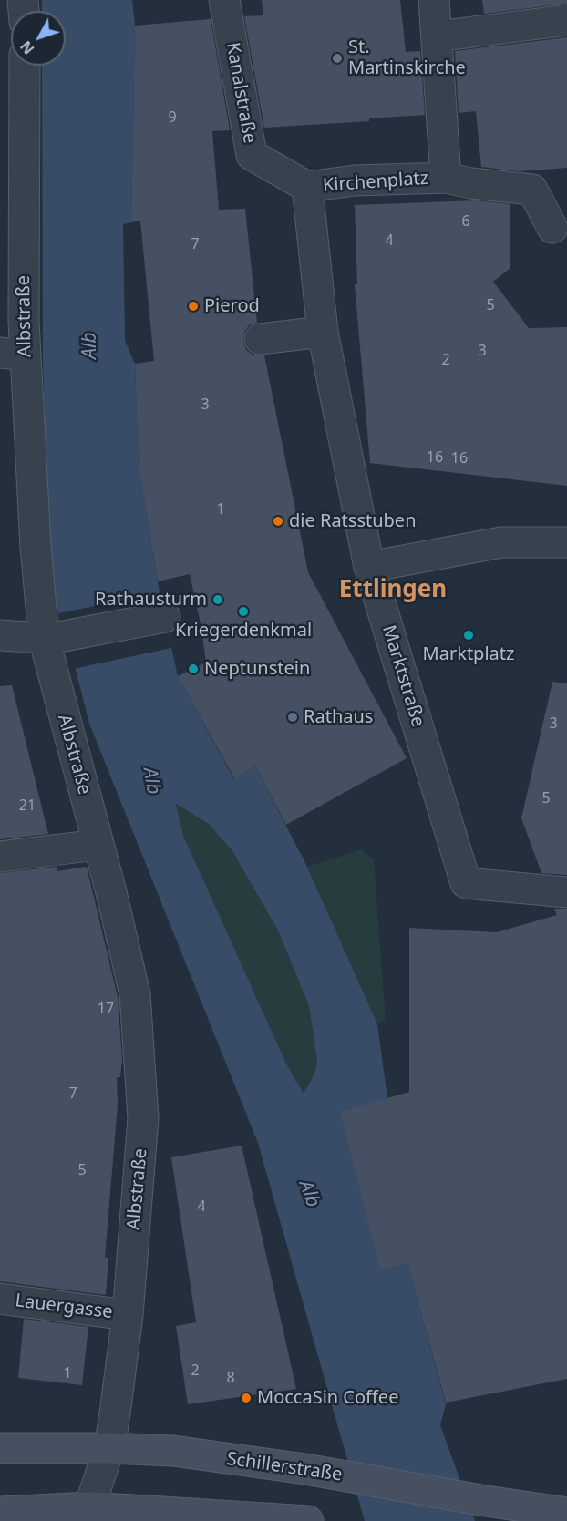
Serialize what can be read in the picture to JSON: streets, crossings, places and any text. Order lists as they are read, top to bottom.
{
  "streets": {
    "main road": ["Schillerstraße"],
    "street": [
      "Kanalstraße",
      "Kirchenplatz",
      "Albstraße",
      "Marktstraße",
      "Lauergasse"
    ]
  },
  "crossings": [
    ["Kanalstraße", "Kirchenplatz"],
    ["Kirchenplatz", "Marktstraße"],
    ["Albstraße", "Lauergasse"],
    ["Albstraße", "Schillerstraße"]
  ],
  "districts": ["Ettlingen"],
  "water": ["Alb"],
  "places": [
    "St. Martinskirche",
    "Pierod",
    "die Ratsstuben",
    "Rathausturm",
    "Kriegerdenkmal",
    "Marktplatz",
    "Neptunstein",
    "Rathaus",
    "MoccaSin Coffee"
  ],
  "house_numbers": [
    "9",
    "6",
    "4",
    "7",
    "5",
    "3",
    "2",
    "3",
    "16",
    "16",
    "1",
    "3",
    "5",
    "21",
    "17",
    "7",
    "5",
    "4",
    "2",
    "1",
    "8"
  ],
  "north": "bottom left"
}
